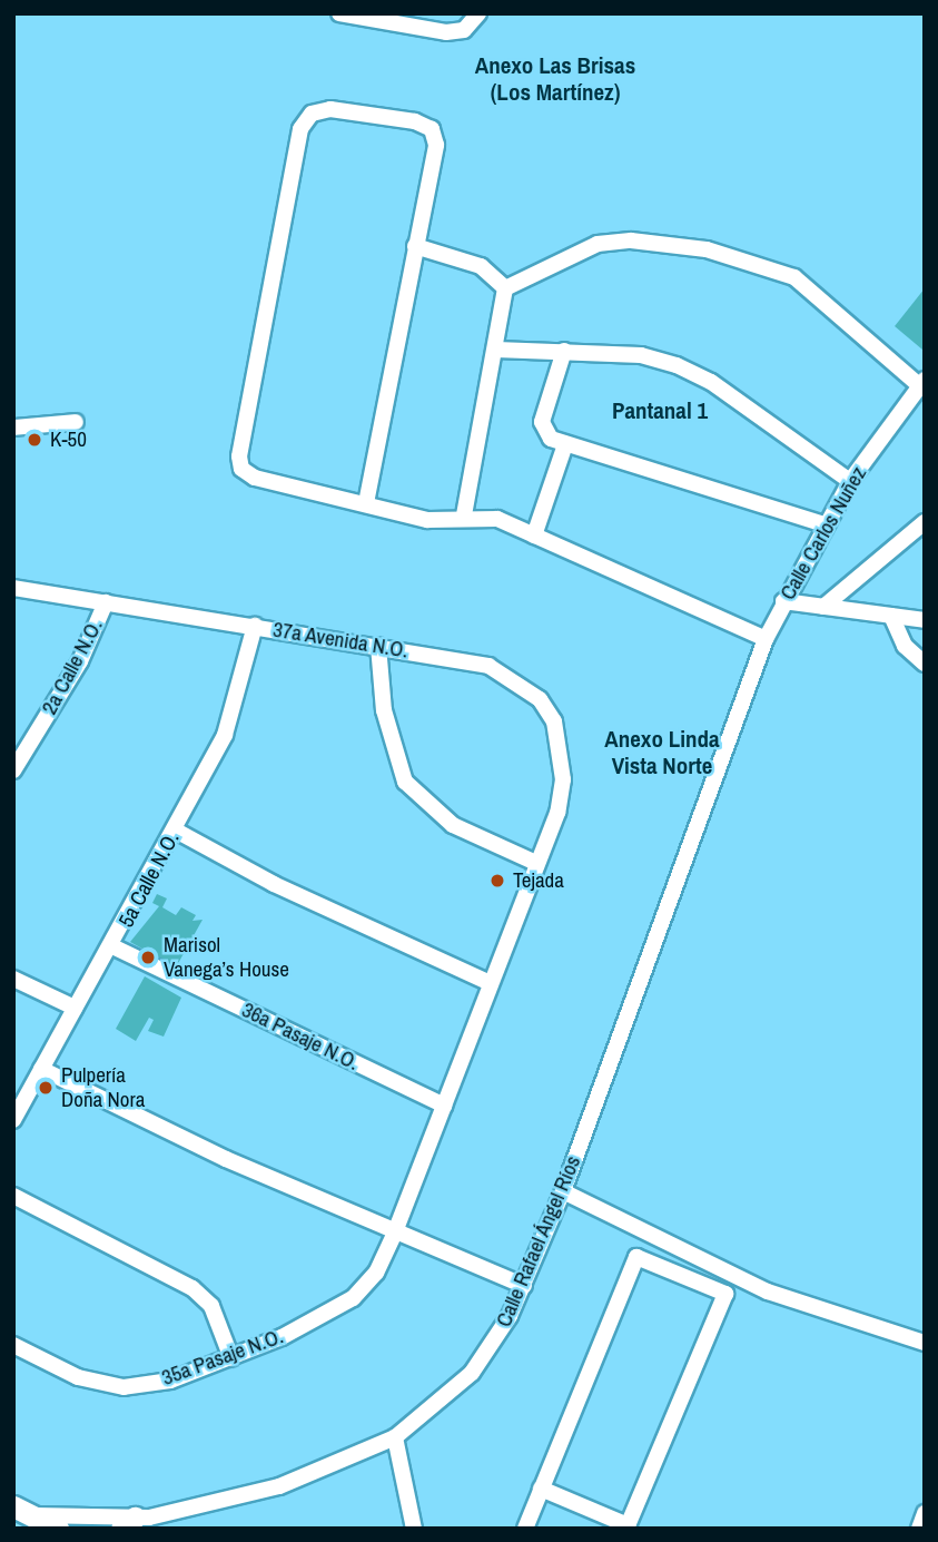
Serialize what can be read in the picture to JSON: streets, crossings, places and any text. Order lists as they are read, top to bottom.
{
  "streets": {
    "street": [
      "Calle Carlos Nuñez",
      "37a Avenida N.O.",
      "2a Calle N.O.",
      "5a Calle N.O.",
      "36a Pasaje N.O.",
      "Calle Rafael Ángel Ríos",
      "35a Pasaje N.O."
    ]
  },
  "crossings": [
    ["Calle Carlos Nuñez", "Calle Rafael Ángel Ríos"],
    ["37a Avenida N.O.", "2a Calle N.O."],
    ["37a Avenida N.O.", "5a Calle N.O."],
    ["37a Avenida N.O.", "35a Pasaje N.O."],
    ["5a Calle N.O.", "36a Pasaje N.O."],
    ["36a Pasaje N.O.", "35a Pasaje N.O."]
  ],
  "districts": ["Anexo Las Brisas (Los Martínez)", "Pantanal 1", "Anexo Linda Vista Norte"],
  "places": [
    "K-50",
    "Tejada",
    "Marisol Vanega’s House",
    "Pulpería Doña Nora"
  ]
}
